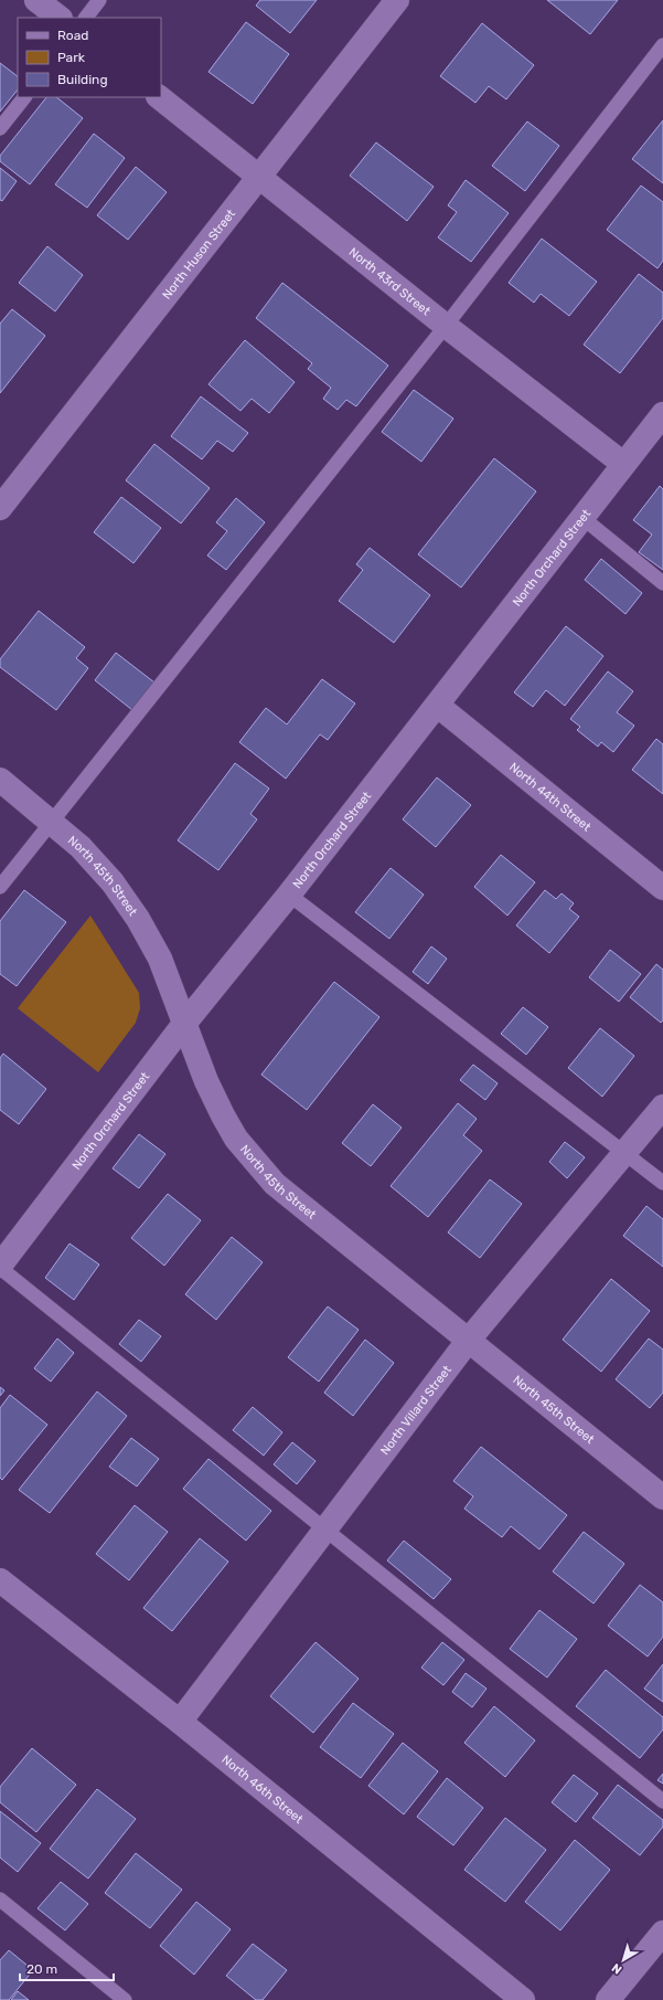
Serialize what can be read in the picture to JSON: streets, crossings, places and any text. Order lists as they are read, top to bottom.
{
  "streets": {
    "street": [
      "North Huson Street",
      "North 43rd Street",
      "North Orchard Street",
      "North 44th Street",
      "North 45th Street",
      "North Villard Street",
      "North 46th Street"
    ]
  },
  "crossings": [
    ["North Huson Street", "North 43rd Street"],
    ["North 43rd Street", "North Orchard Street"],
    ["North Orchard Street", "North 44th Street"],
    ["North Orchard Street", "North 45th Street"],
    ["North 45th Street", "North Villard Street"],
    ["North Villard Street", "North 46th Street"]
  ],
  "legend": ["Road", "Park", "Building"],
  "scale_bar": "20 m",
  "north": "bottom left"
}
